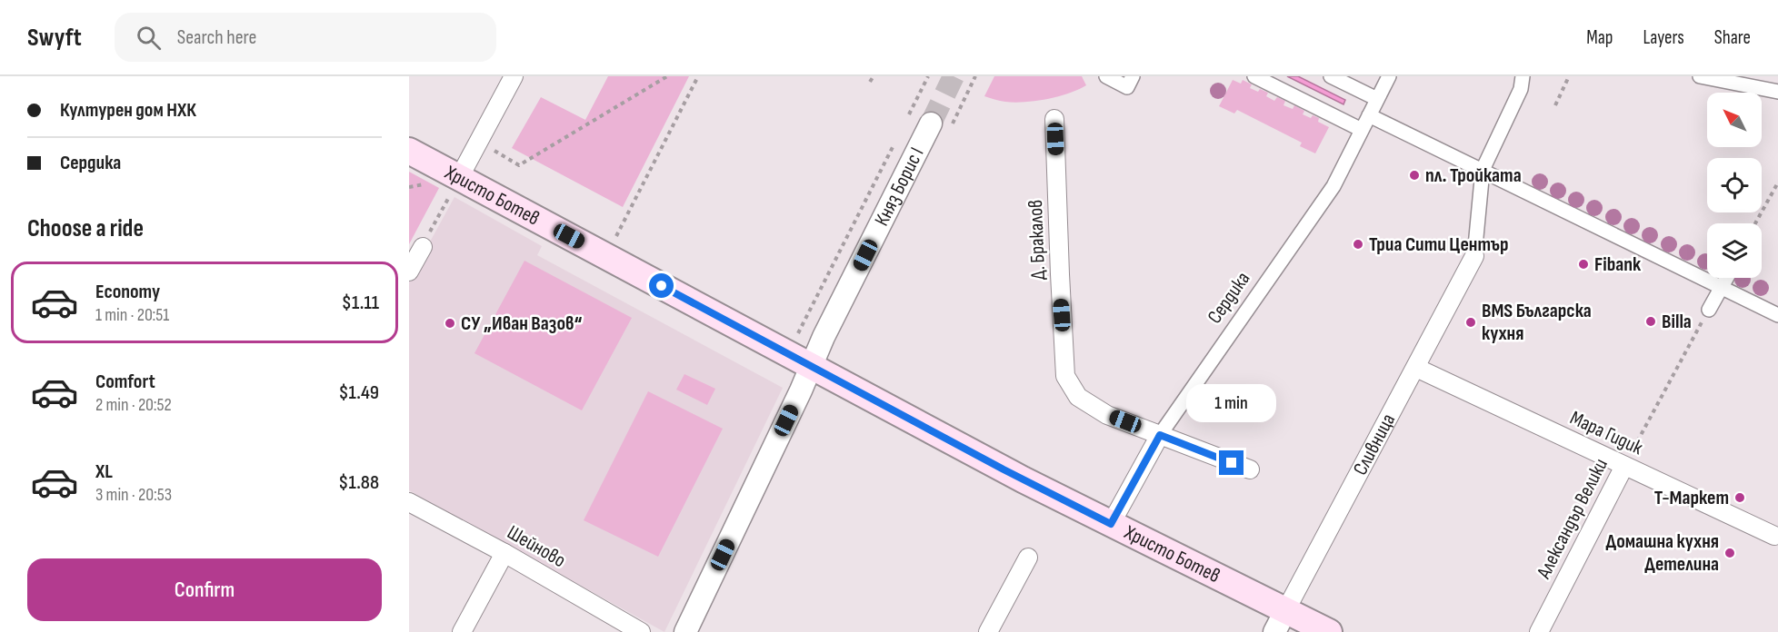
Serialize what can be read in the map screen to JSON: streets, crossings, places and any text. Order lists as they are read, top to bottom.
{
  "streets": {
    "main road": ["Христо Ботев"],
    "street": [
      "Княз Борис I",
      "Д. Бракалов",
      "Сердика",
      "Мара Гидик",
      "Сливница",
      "Александър Велики",
      "Шейново"
    ]
  },
  "crossings": [
    ["Княз Борис I", "Христо Ботев"],
    ["Христо Ботев", "Сердика"],
    ["Христо Ботев", "Сливница"],
    ["Д. Бракалов", "Сердика"],
    ["Мара Гидик", "Сливница"],
    ["Мара Гидик", "Александър Велики"]
  ],
  "places": [
    "пл. Тройката",
    "Триа Сити Център",
    "Fibank",
    "Billa",
    "BMS Българска кухня",
    "СУ „Иван Вазов“",
    "Т-Маркет",
    "Домашна кухня Детелина"
  ],
  "north": "top left",
  "page": {
    "header": "Swyft",
    "search": "Search here",
    "nav": ["Map", "Layers", "Share"],
    "banner": ["Културен дом НХК", "Сердика"],
    "heading": "Choose a ride",
    "list": [
      {
        "name": "Economy",
        "note": "1 min · 20:51",
        "value": "$1.11"
      },
      {
        "name": "Comfort",
        "note": "2 min · 20:52",
        "value": "$1.49"
      },
      {
        "name": "XL",
        "note": "3 min · 20:53",
        "value": "$1.88"
      }
    ],
    "bubble": "1 min",
    "buttons": "Confirm"
  }
}
